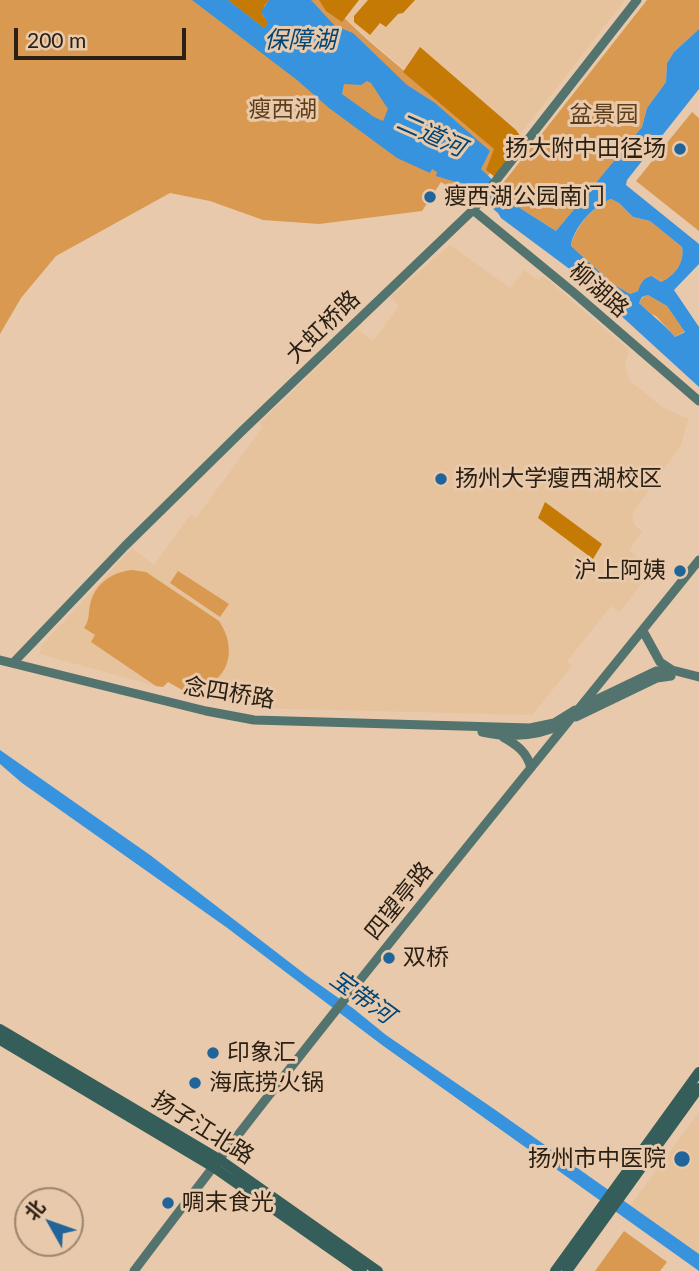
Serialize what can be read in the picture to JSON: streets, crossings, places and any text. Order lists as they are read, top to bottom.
{
  "streets": {
    "main road": ["扬子江北路"],
    "street": [
      "柳湖路",
      "大虹桥路",
      "念四桥路",
      "四望亭路"
    ]
  },
  "crossings": [
    ["柳湖路", "大虹桥路"],
    ["大虹桥路", "念四桥路"],
    ["念四桥路", "四望亭路"],
    ["四望亭路", "扬子江北路"]
  ],
  "water": ["保障湖", "二道河", "宝带河"],
  "parks": ["瘦西湖", "盆景园"],
  "places": [
    "扬大附中田径场",
    "瘦西湖公园南门",
    "扬州大学瘦西湖校区",
    "沪上阿姨",
    "双桥",
    "印象汇",
    "海底捞火锅",
    "扬州市中医院",
    "啁末食光"
  ],
  "scale_bar": "200 m",
  "north": "top left"
}
